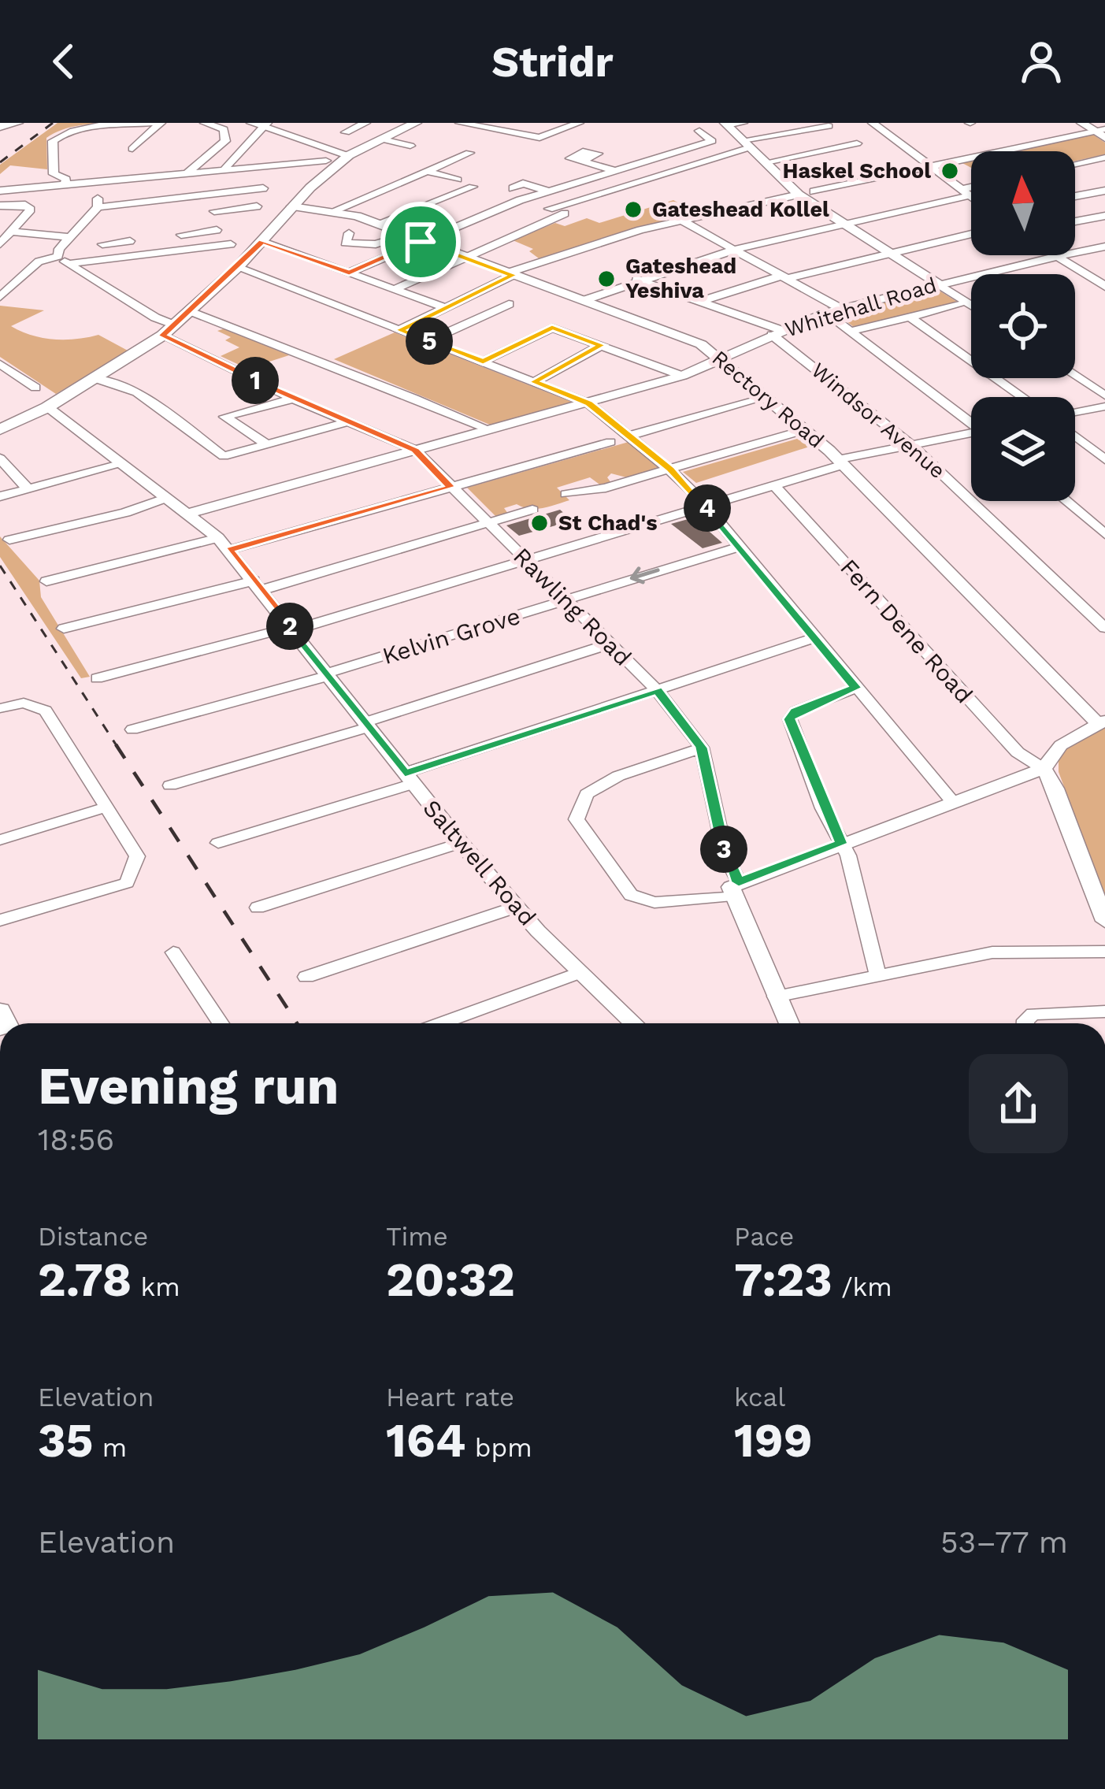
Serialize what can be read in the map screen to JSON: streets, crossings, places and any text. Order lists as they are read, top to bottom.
{
  "streets": {
    "street": [
      "Whitehall Road",
      "Rectory Road",
      "Windsor Avenue",
      "Rawling Road",
      "Fern Dene Road",
      "Kelvin Grove",
      "Saltwell Road"
    ]
  },
  "crossings": [
    ["Whitehall Road", "Rectory Road"],
    ["Whitehall Road", "Windsor Avenue"],
    ["Whitehall Road", "Rawling Road"],
    ["Whitehall Road", "Saltwell Road"],
    ["Rawling Road", "Kelvin Grove"],
    ["Kelvin Grove", "Saltwell Road"]
  ],
  "places": [
    "Haskel School",
    "Gateshead Kollel",
    "Gateshead Yeshiva",
    "St Chad's"
  ],
  "north": "top",
  "page": {
    "header": "Stridr",
    "pins": [
      "5",
      "1",
      "4",
      "2",
      "3"
    ],
    "heading": ["Evening run", "18:56"],
    "stats": [
      ["Distance", "2.78 km"],
      ["Time", "20:32"],
      ["Pace", "7:23 /km"],
      ["Elevation", "35 m"],
      ["Heart rate", "164 bpm"],
      ["kcal", "199"]
    ],
    "chart": ["Elevation", "53–77 m"]
  }
}
